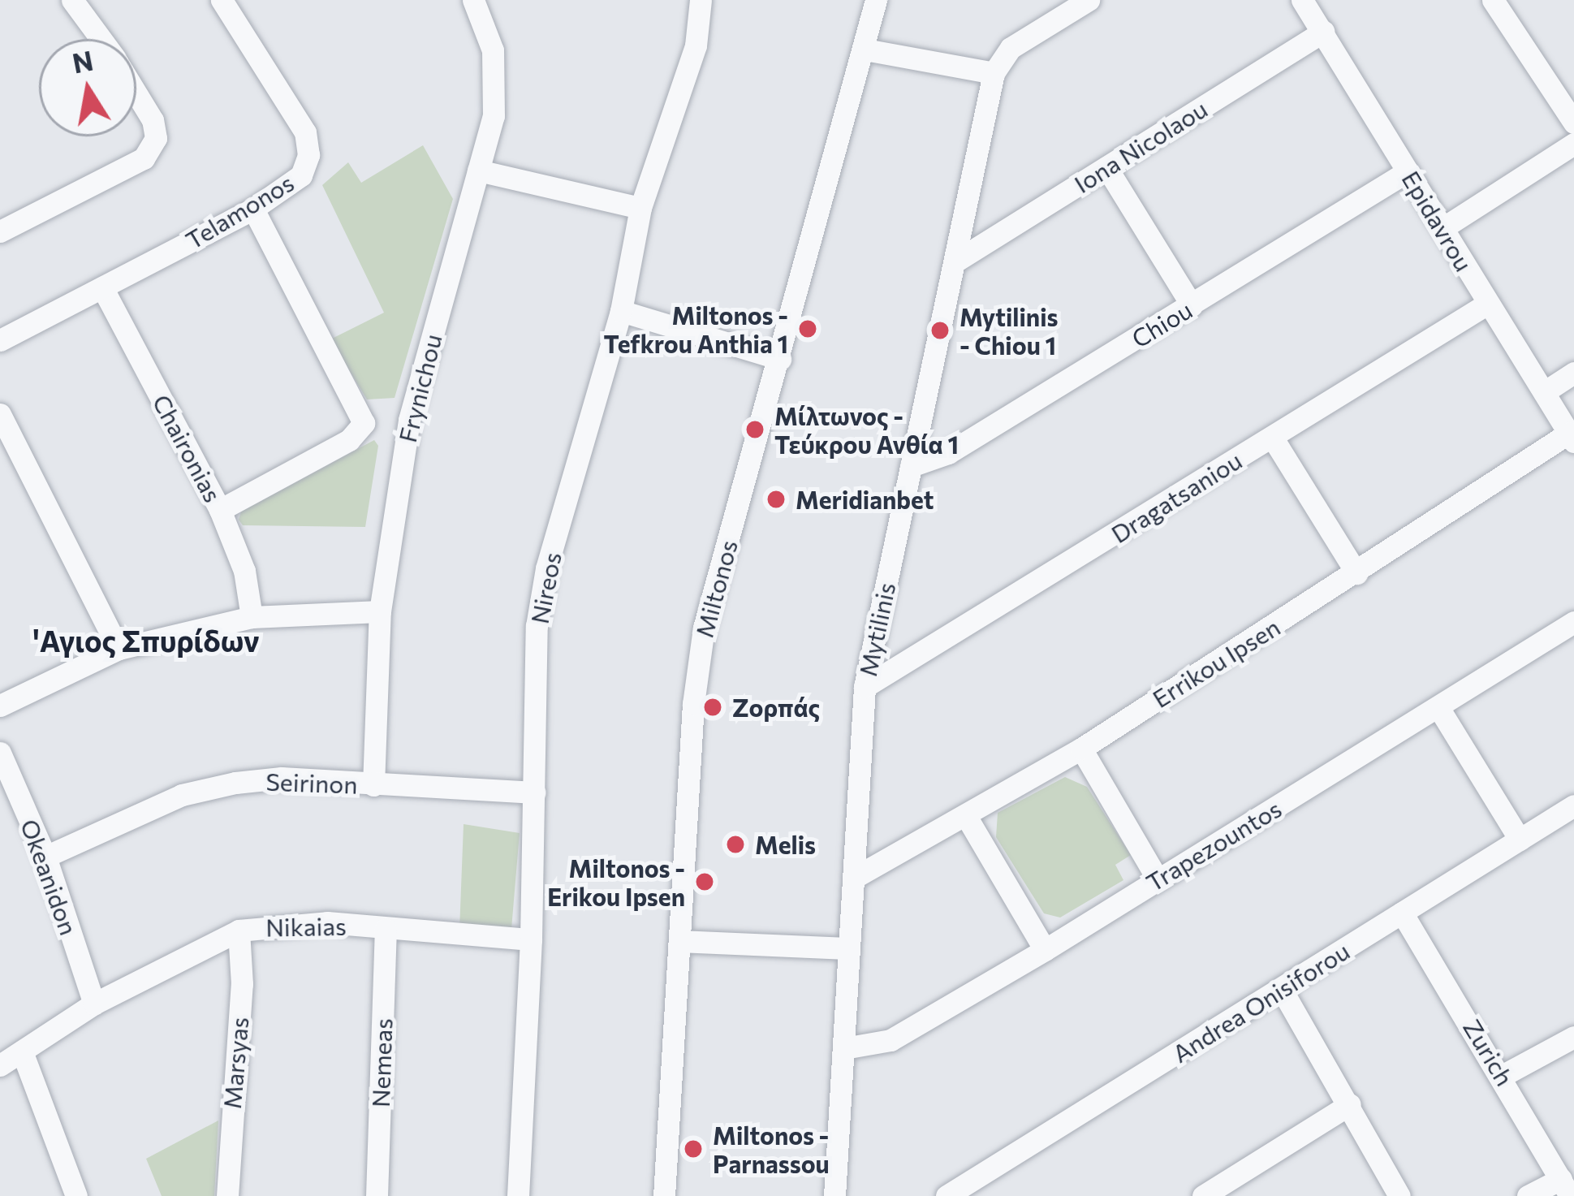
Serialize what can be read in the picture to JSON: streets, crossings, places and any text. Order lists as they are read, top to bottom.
{
  "streets": {
    "street": [
      "Iona Nicolaou",
      "Telamonos",
      "Epidavrou",
      "Chiou",
      "Frynichou",
      "Chaironias",
      "Dragatsaniou",
      "Nireos",
      "Miltonos",
      "Mytilinis",
      "Errikou Ipsen",
      "Seirinon",
      "Trapezountos",
      "Okeanidon",
      "Nikaias",
      "Andrea Onisiforou",
      "Zurich",
      "Marsyas",
      "Nemeas"
    ]
  },
  "crossings": [
    ["Iona Nicolaou", "Epidavrou"],
    ["Iona Nicolaou", "Mytilinis"],
    ["Telamonos", "Chaironias"],
    ["Epidavrou", "Chiou"],
    ["Epidavrou", "Dragatsaniou"],
    ["Epidavrou", "Errikou Ipsen"],
    ["Chiou", "Mytilinis"],
    ["Frynichou", "Seirinon"],
    ["Dragatsaniou", "Mytilinis"],
    ["Nireos", "Seirinon"],
    ["Nireos", "Nikaias"],
    ["Mytilinis", "Errikou Ipsen"],
    ["Mytilinis", "Trapezountos"],
    ["Seirinon", "Okeanidon"],
    ["Okeanidon", "Nikaias"],
    ["Nikaias", "Marsyas"],
    ["Nikaias", "Nemeas"],
    ["Andrea Onisiforou", "Zurich"]
  ],
  "districts": ["'Αγιος Σπυρίδων"],
  "places": [
    "Miltonos - Tefkrou Anthia 1",
    "Mytilinis - Chiou 1",
    "Μίλτωνος - Τεύκρου Ανθία 1",
    "Meridianbet",
    "Ζορπάς",
    "Melis",
    "Miltonos - Erikou Ipsen",
    "Miltonos - Parnassou"
  ],
  "north": "top"
}
